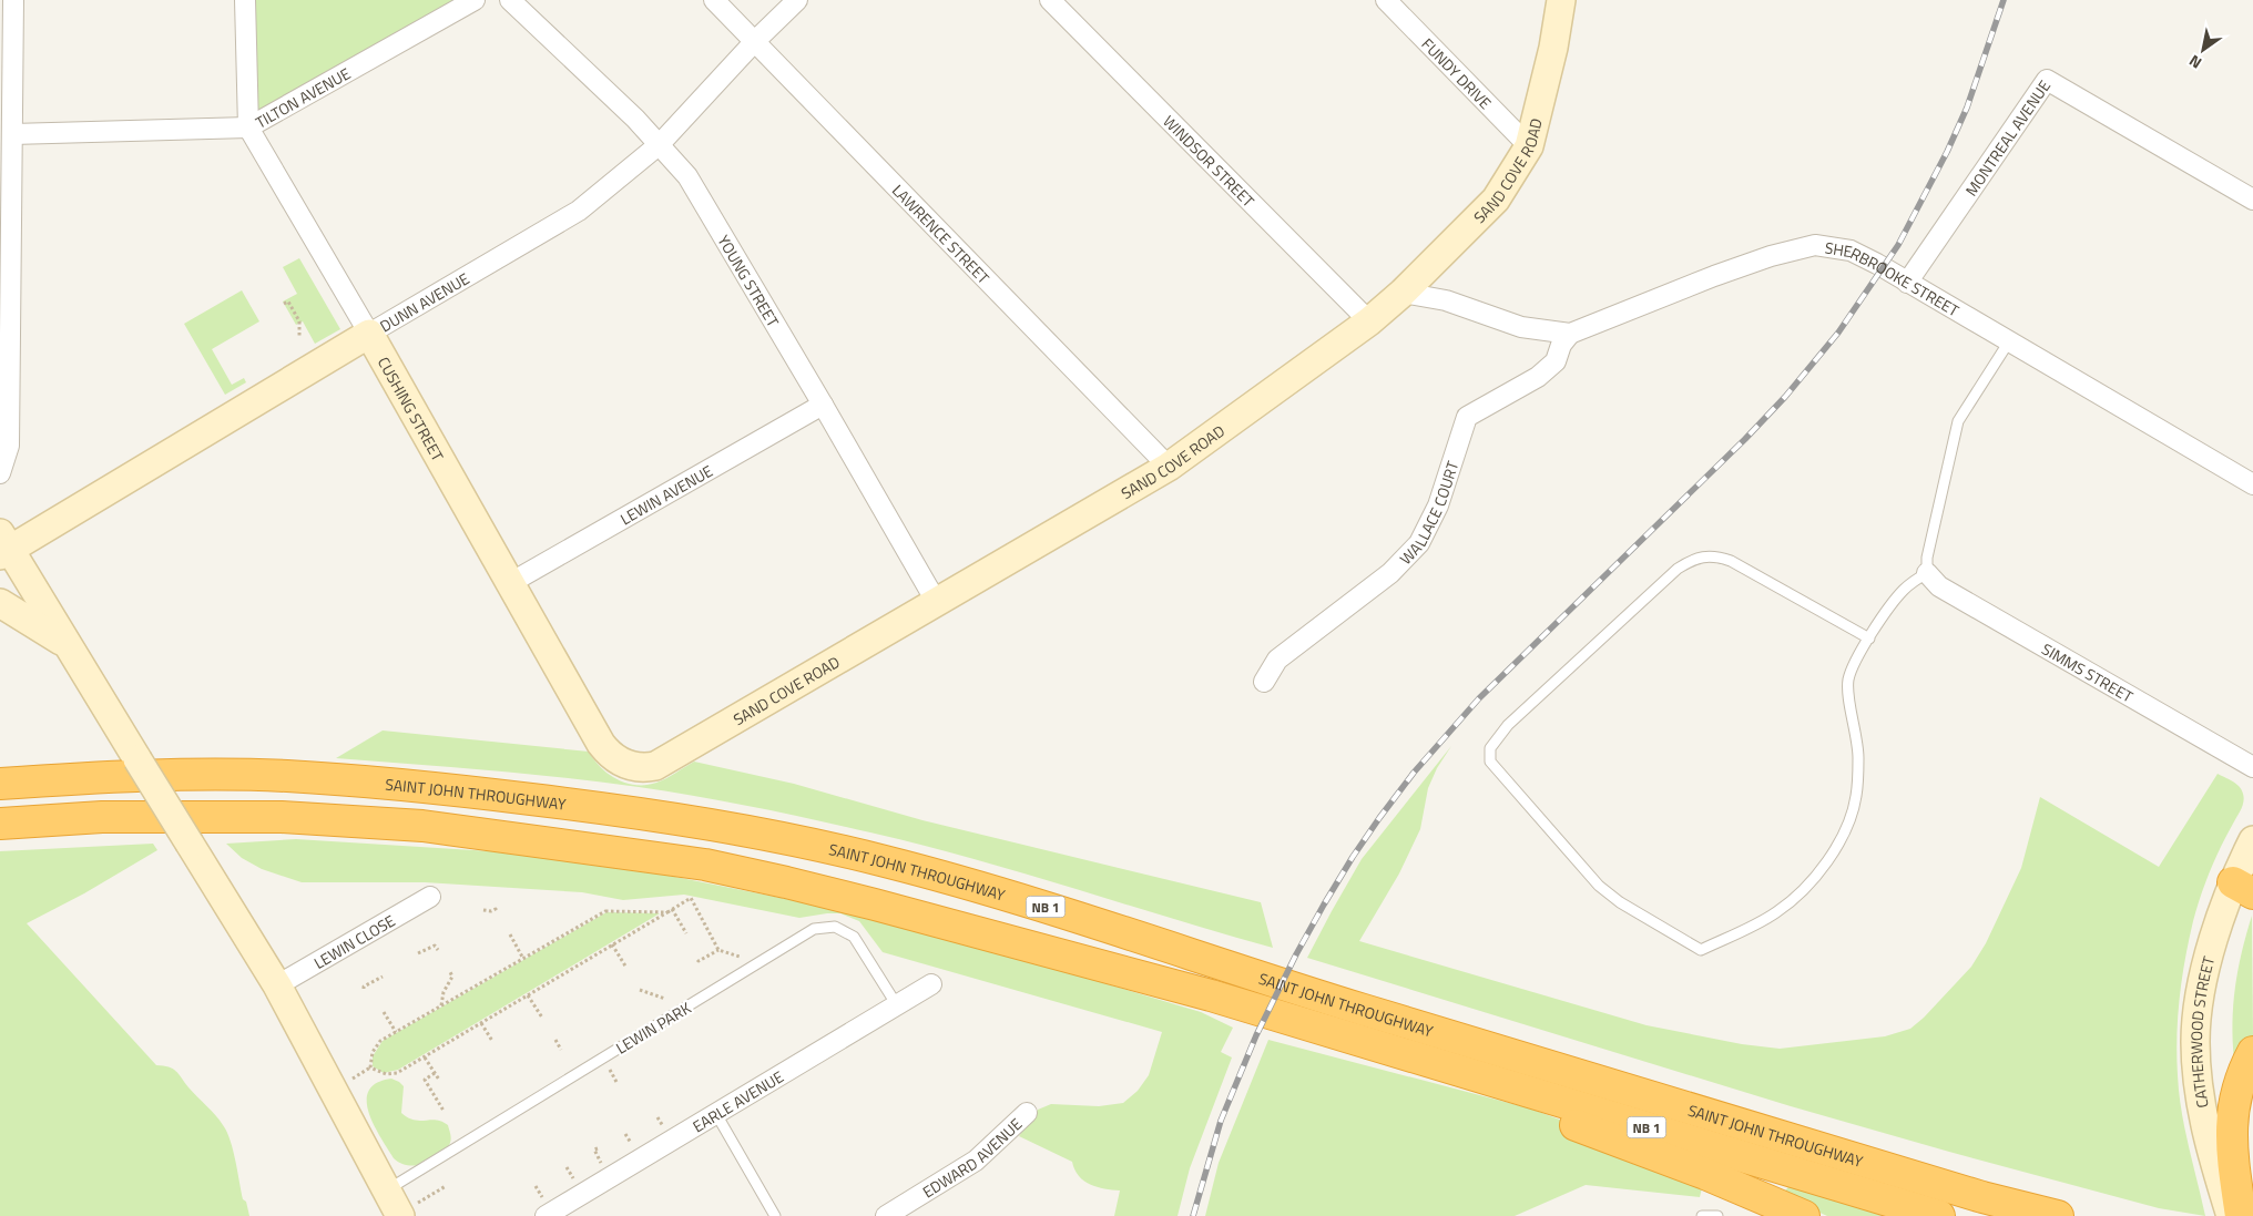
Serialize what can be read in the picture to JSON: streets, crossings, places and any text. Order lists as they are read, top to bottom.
{
  "streets": {
    "highway": ["SAINT JOHN THROUGHWAY", "NB 1"],
    "street": [
      "FUNDY DRIVE",
      "TILTON AVENUE",
      "MONTREAL AVENUE",
      "WINDSOR STREET",
      "SAND COVE ROAD",
      "LAWRENCE STREET",
      "YOUNG STREET",
      "SHERBROOKE STREET",
      "DUNN AVENUE",
      "CUSHING STREET",
      "LEWIN AVENUE",
      "WALLACE COURT",
      "SIMMS STREET",
      "LEWIN CLOSE",
      "CATHERWOOD STREET",
      "EARLE AVENUE",
      "EDWARD AVENUE"
    ],
    "lane": ["LEWIN PARK"]
  },
  "crossings": [
    ["FUNDY DRIVE", "SAND COVE ROAD"],
    ["TILTON AVENUE", "CUSHING STREET"],
    ["MONTREAL AVENUE", "SHERBROOKE STREET"],
    ["WINDSOR STREET", "SAND COVE ROAD"],
    ["SAND COVE ROAD", "LAWRENCE STREET"],
    ["SAND COVE ROAD", "YOUNG STREET"],
    ["SAND COVE ROAD", "SHERBROOKE STREET"],
    ["SAND COVE ROAD", "CUSHING STREET"],
    ["LAWRENCE STREET", "DUNN AVENUE"],
    ["YOUNG STREET", "DUNN AVENUE"],
    ["YOUNG STREET", "LEWIN AVENUE"],
    ["SHERBROOKE STREET", "WALLACE COURT"],
    ["DUNN AVENUE", "CUSHING STREET"],
    ["CUSHING STREET", "LEWIN AVENUE"],
    ["LEWIN PARK", "EARLE AVENUE"]
  ],
  "north": "bottom left"
}
